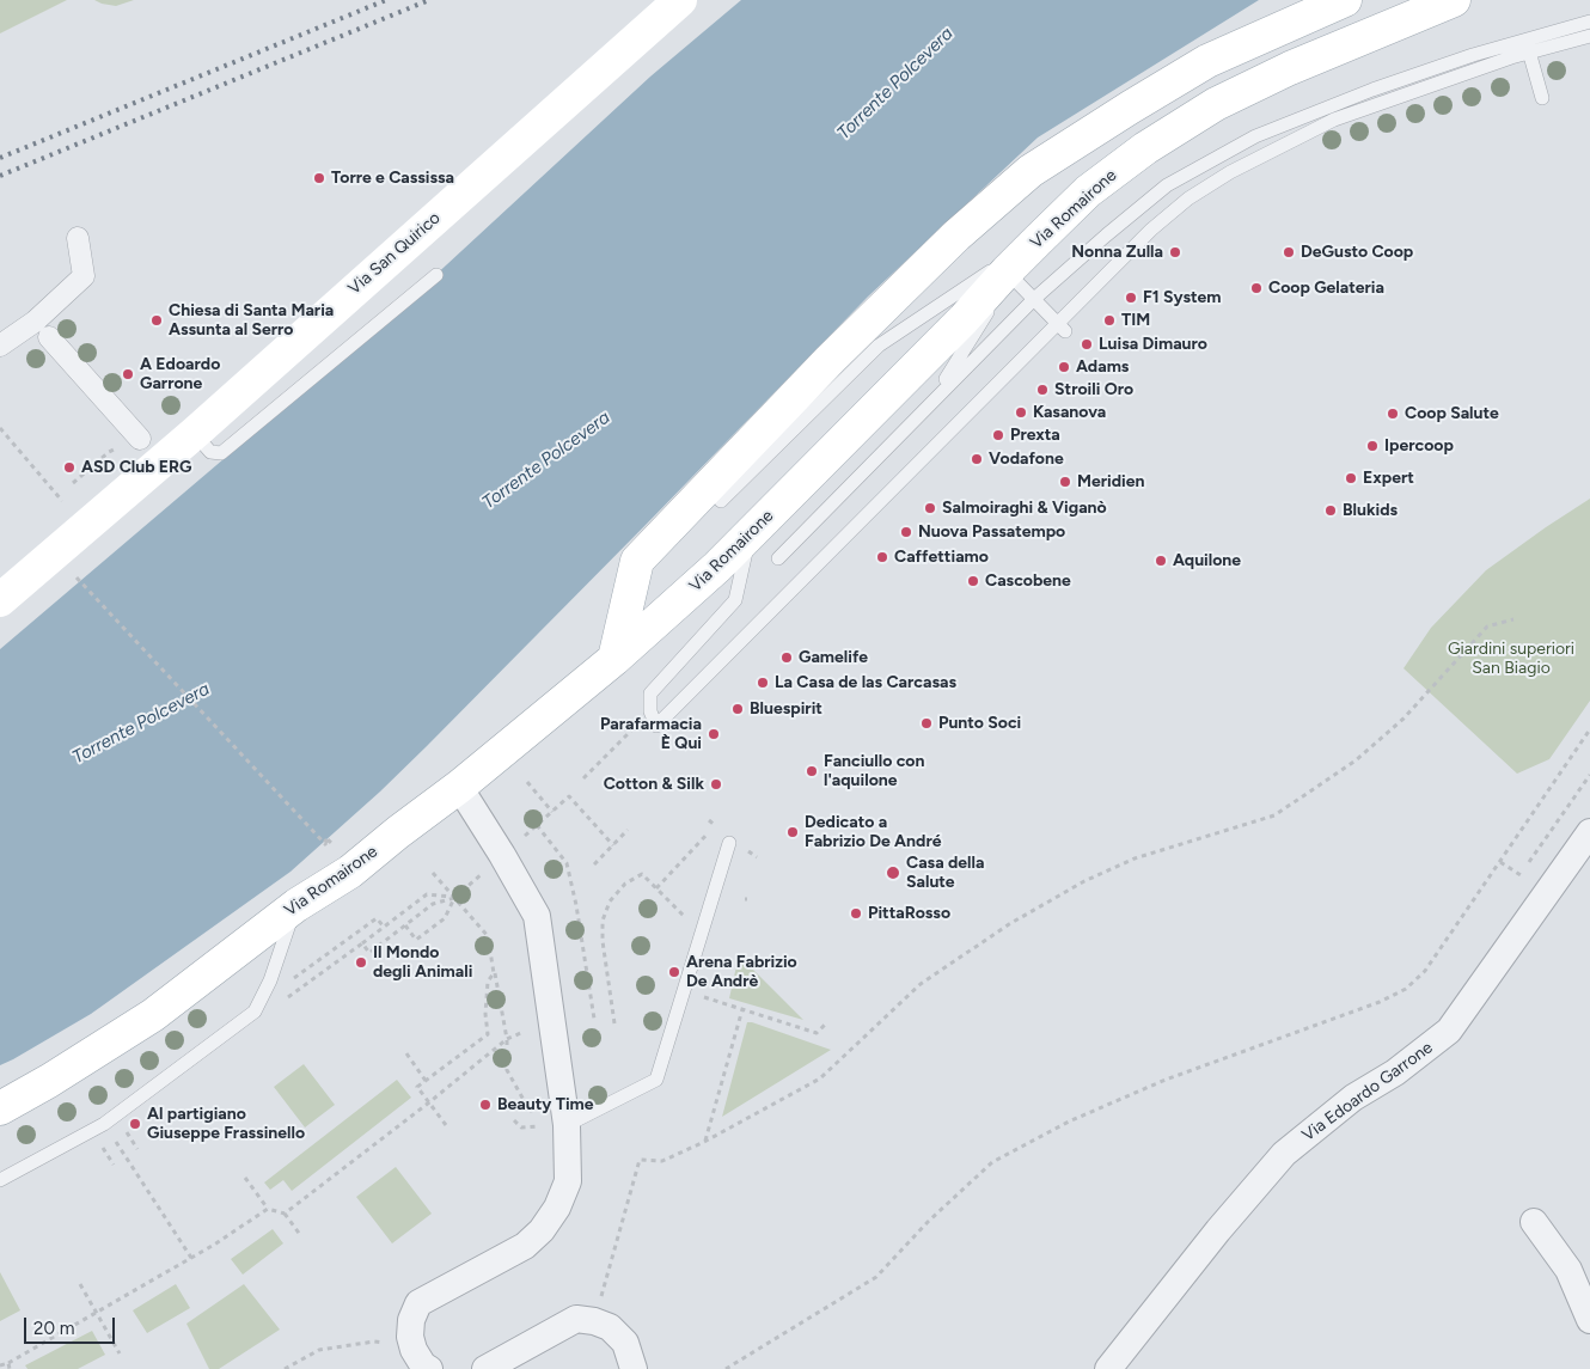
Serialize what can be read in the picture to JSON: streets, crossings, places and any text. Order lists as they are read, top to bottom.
{
  "streets": {
    "main road": ["Via Romairone", "Via San Quirico"],
    "street": ["Via Edoardo Garrone"]
  },
  "water": ["Torrente Polcevera"],
  "parks": ["Giardini superiori San Biagio"],
  "places": [
    "Torre e Cassissa",
    "Nonna Zulla",
    "DeGusto Coop",
    "Coop Gelateria",
    "F1 System",
    "Chiesa di Santa Maria Assunta al Serro",
    "TIM",
    "Luisa Dimauro",
    "Adams",
    "A Edoardo Garrone",
    "Stroili Oro",
    "Kasanova",
    "Coop Salute",
    "Prexta",
    "Ipercoop",
    "Vodafone",
    "ASD Club ERG",
    "Expert",
    "Meridien",
    "Salmoiraghi & Viganò",
    "Blukids",
    "Nuova Passatempo",
    "Caffettiamo",
    "Aquilone",
    "Cascobene",
    "Gamelife",
    "La Casa de las Carcasas",
    "Bluespirit",
    "Punto Soci",
    "Parafarmacia È Qui",
    "Fanciullo con l'aquilone",
    "Cotton & Silk",
    "Dedicato a Fabrizio De André",
    "Casa della Salute",
    "PittaRosso",
    "Il Mondo degli Animali",
    "Arena Fabrizio De Andrè",
    "Beauty Time",
    "Al partigiano Giuseppe Frassinello"
  ],
  "scale_bar": "20 m"
}
